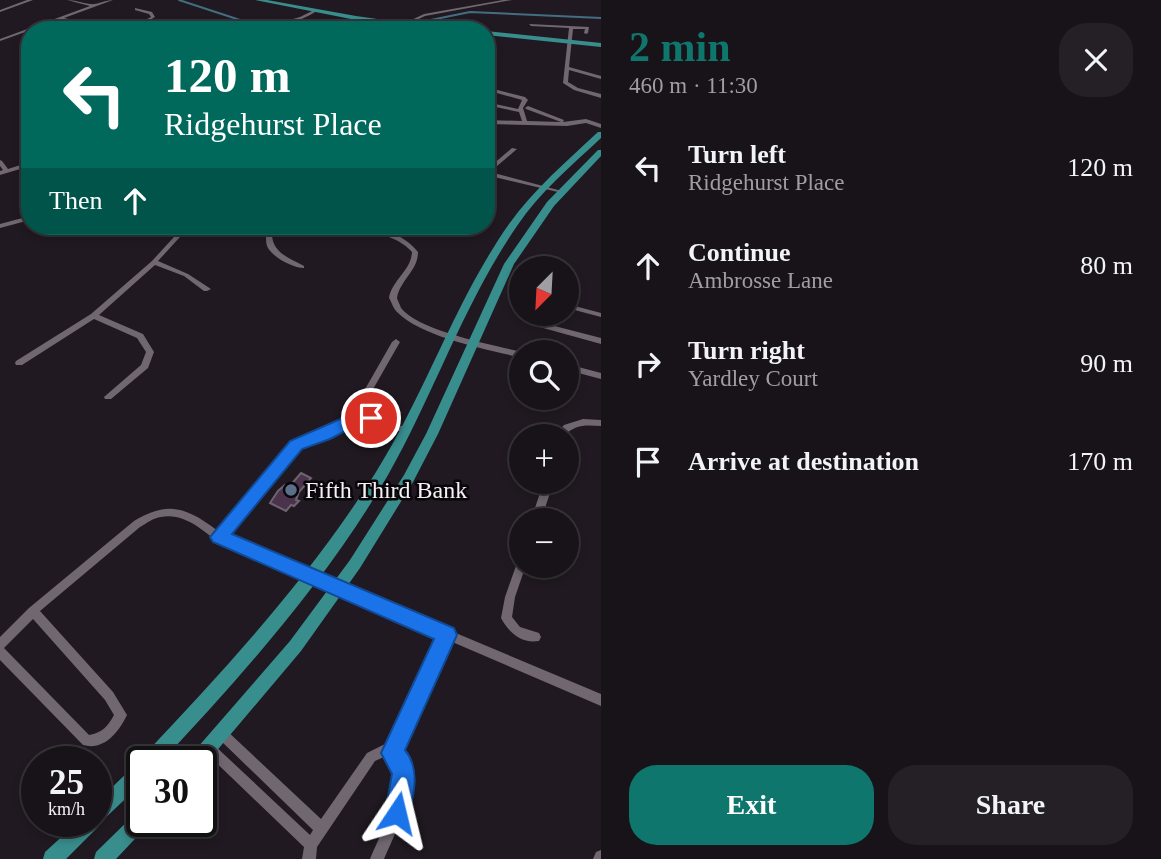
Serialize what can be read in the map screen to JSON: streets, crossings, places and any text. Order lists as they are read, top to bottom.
{
  "places": ["Fifth Third Bank"],
  "north": "bottom left",
  "page": {
    "heading": ["2 min", "460 m · 11:30"],
    "turn": ["120 m", "Ridgehurst Place"],
    "list": [
      {
        "name": "Turn left",
        "note": "Ridgehurst Place",
        "value": "120 m"
      },
      {
        "name": "Continue",
        "note": "Ambrosse Lane",
        "value": "80 m"
      },
      {
        "name": "Turn right",
        "note": "Yardley Court",
        "value": "90 m"
      },
      {
        "name": "Arrive at destination",
        "value": "170 m"
      }
    ],
    "then": "Then",
    "map_buttons": ["+", "−"],
    "speed": "25 km/h",
    "limit": "30",
    "buttons": ["Exit", "Share"]
  }
}
